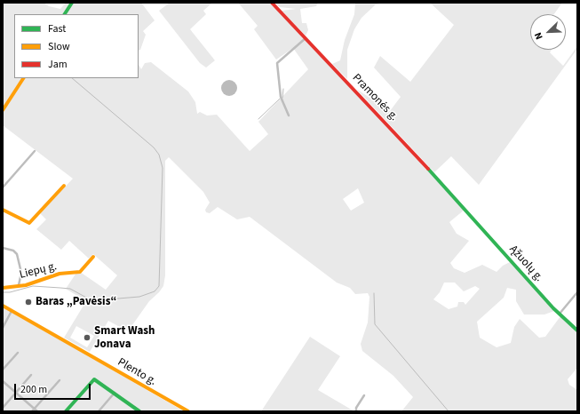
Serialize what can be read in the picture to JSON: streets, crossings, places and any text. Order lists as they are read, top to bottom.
{
  "streets": {
    "main road": [
      "Pramonės g.",
      "Ąžuolų g.",
      "Liepų g.",
      "Plento g."
    ]
  },
  "crossings": [
    ["Pramonės g.", "Ąžuolų g."]
  ],
  "places": ["Baras „Pavėsis“", "Smart Wash Jonava"],
  "legend": ["Fast", "Slow", "Jam"],
  "scale_bar": "200 m",
  "north": "bottom left"
}
